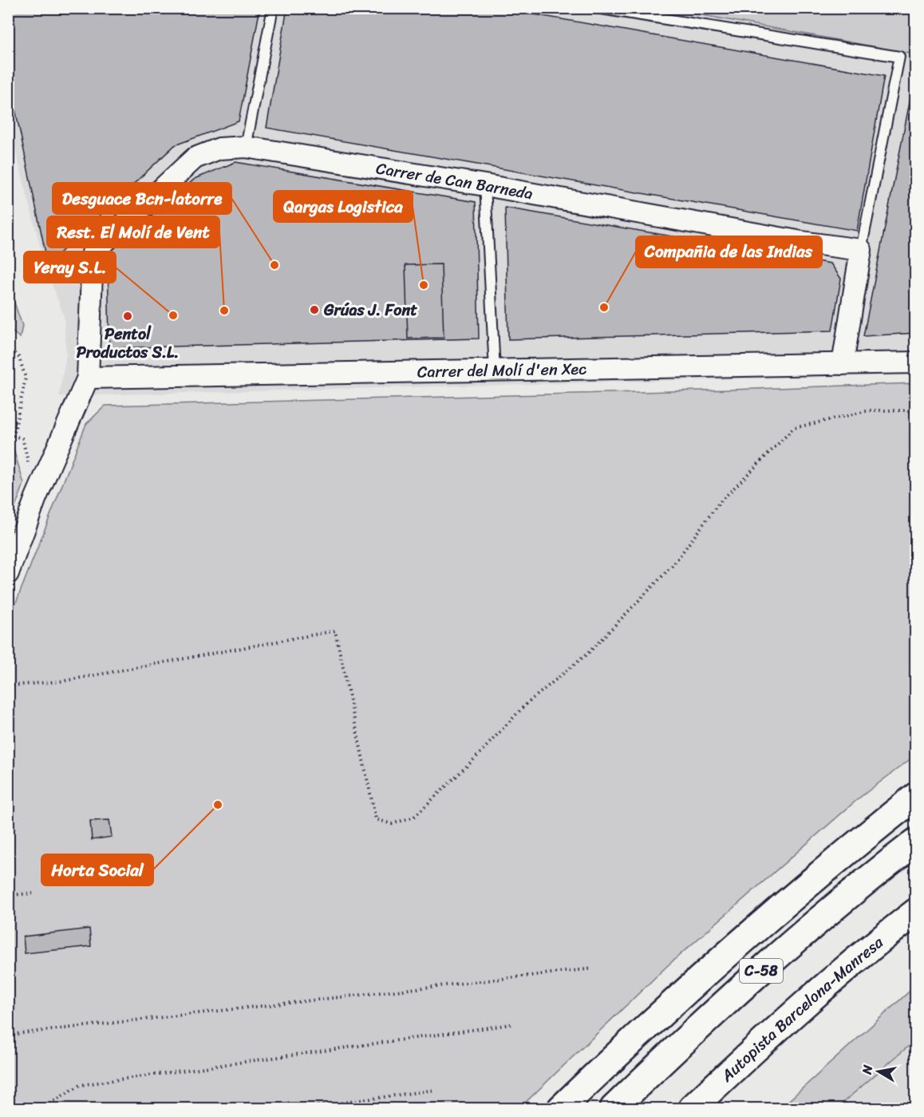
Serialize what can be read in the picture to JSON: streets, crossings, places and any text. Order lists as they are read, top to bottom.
{
  "streets": {
    "main road": ["C-58", "Autopista Barcelona-Manresa"],
    "street": ["Carrer de Can Barneda", "Carrer del Molí d'en Xec"]
  },
  "crossings": [
    ["Carrer de Can Barneda", "Carrer del Molí d'en Xec"]
  ],
  "places": [
    "Desguace Bcn-latorre",
    "Qargas Logistica",
    "Compañia de las Indias",
    "Grúas J. Font",
    "Rest. El Molí de Vent",
    "Yeray S.L.",
    "Pentol Productos S.L.",
    "Horta Social"
  ],
  "north": "left"
}
